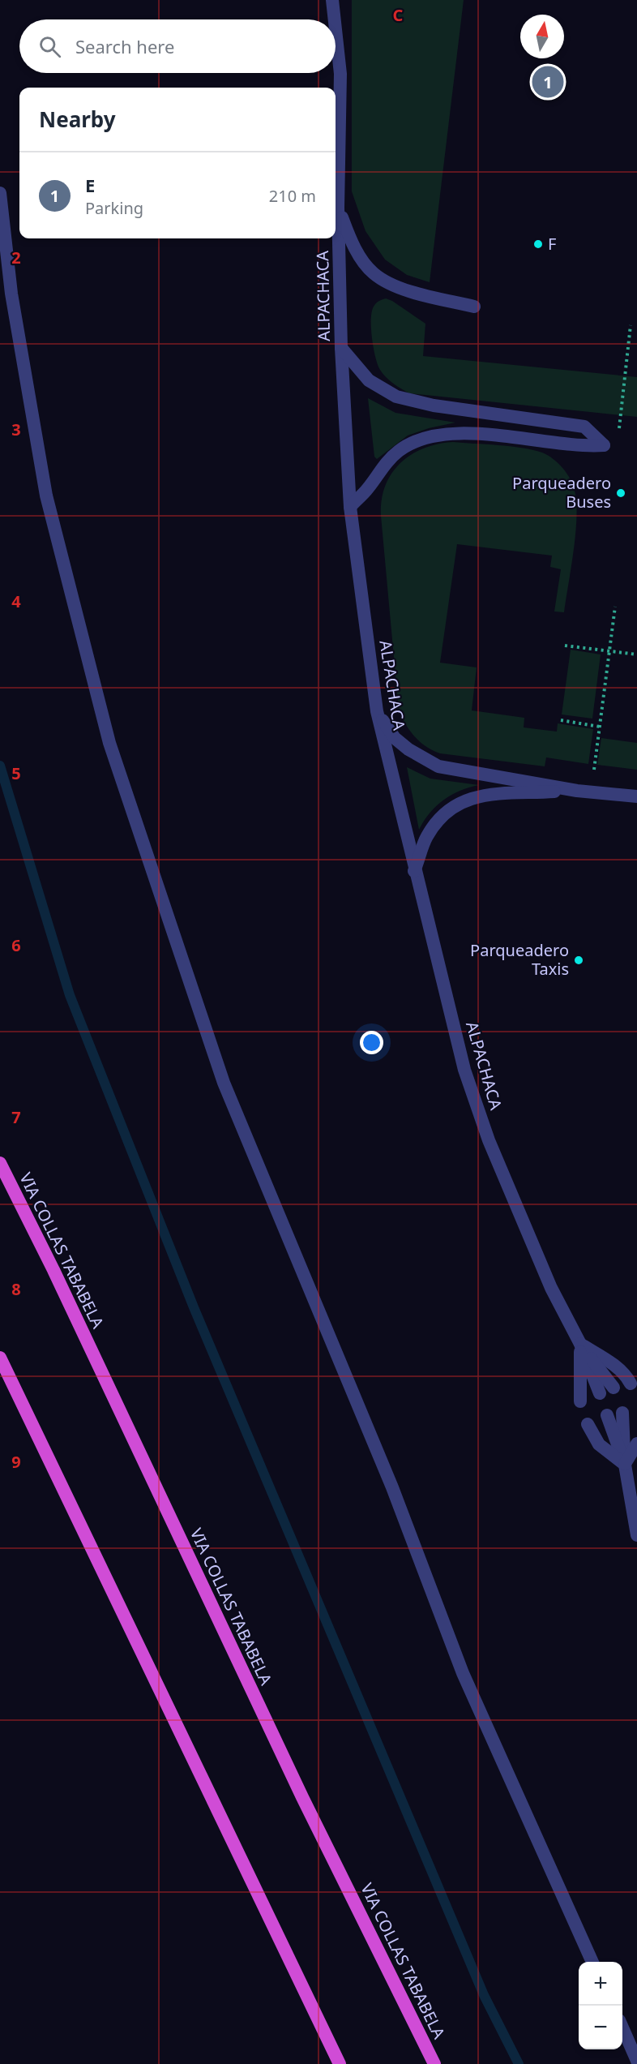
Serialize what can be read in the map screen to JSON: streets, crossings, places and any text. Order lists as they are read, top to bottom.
{
  "streets": {
    "highway": ["VIA COLLAS TABABELA"],
    "lane": ["ALPACHACA"]
  },
  "places": ["F", "Parqueadero Buses", "Parqueadero Taxis"],
  "north": "top",
  "page": {
    "search": "Search here",
    "pins": "1",
    "heading": "Nearby",
    "list": [
      {
        "mark": "1",
        "name": "E",
        "note": "Parking",
        "value": "210 m"
      }
    ],
    "map_buttons": ["+", "−"]
  },
  "grid": {
    "columns": ["C"],
    "rows": [
      "2",
      "3",
      "4",
      "5",
      "6",
      "7",
      "8",
      "9"
    ]
  }
}
